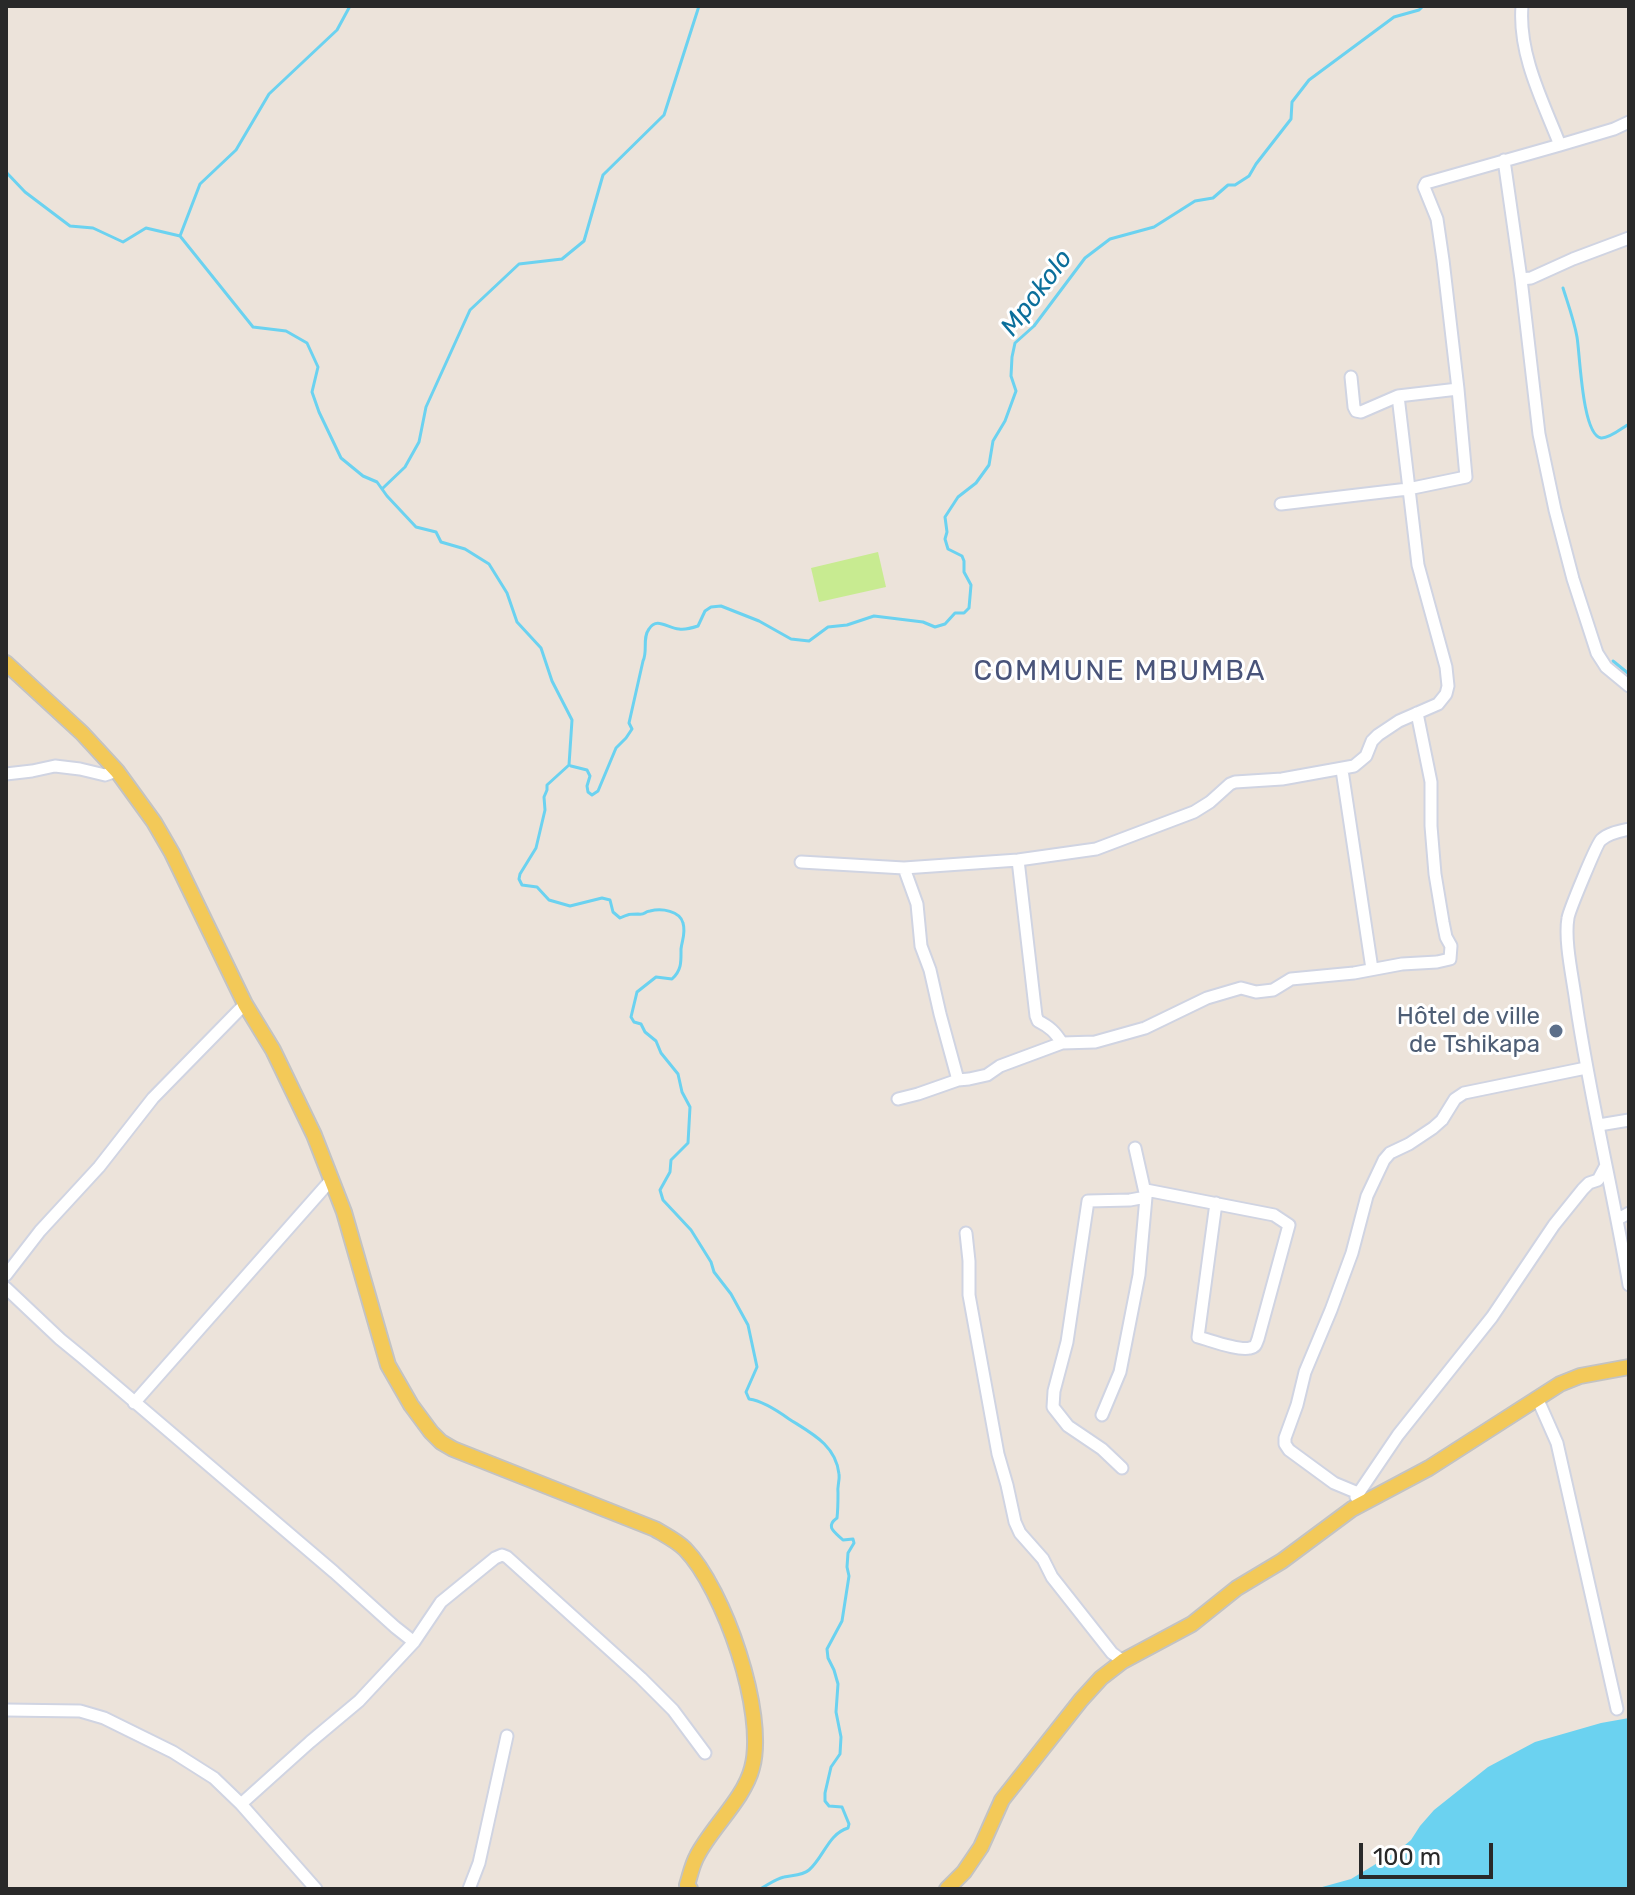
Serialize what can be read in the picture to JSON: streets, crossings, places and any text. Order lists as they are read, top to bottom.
{
  "districts": ["COMMUNE MBUMBA"],
  "water": ["Mpokolo"],
  "places": ["Hôtel de ville de Tshikapa"],
  "scale_bar": "100 m"
}
